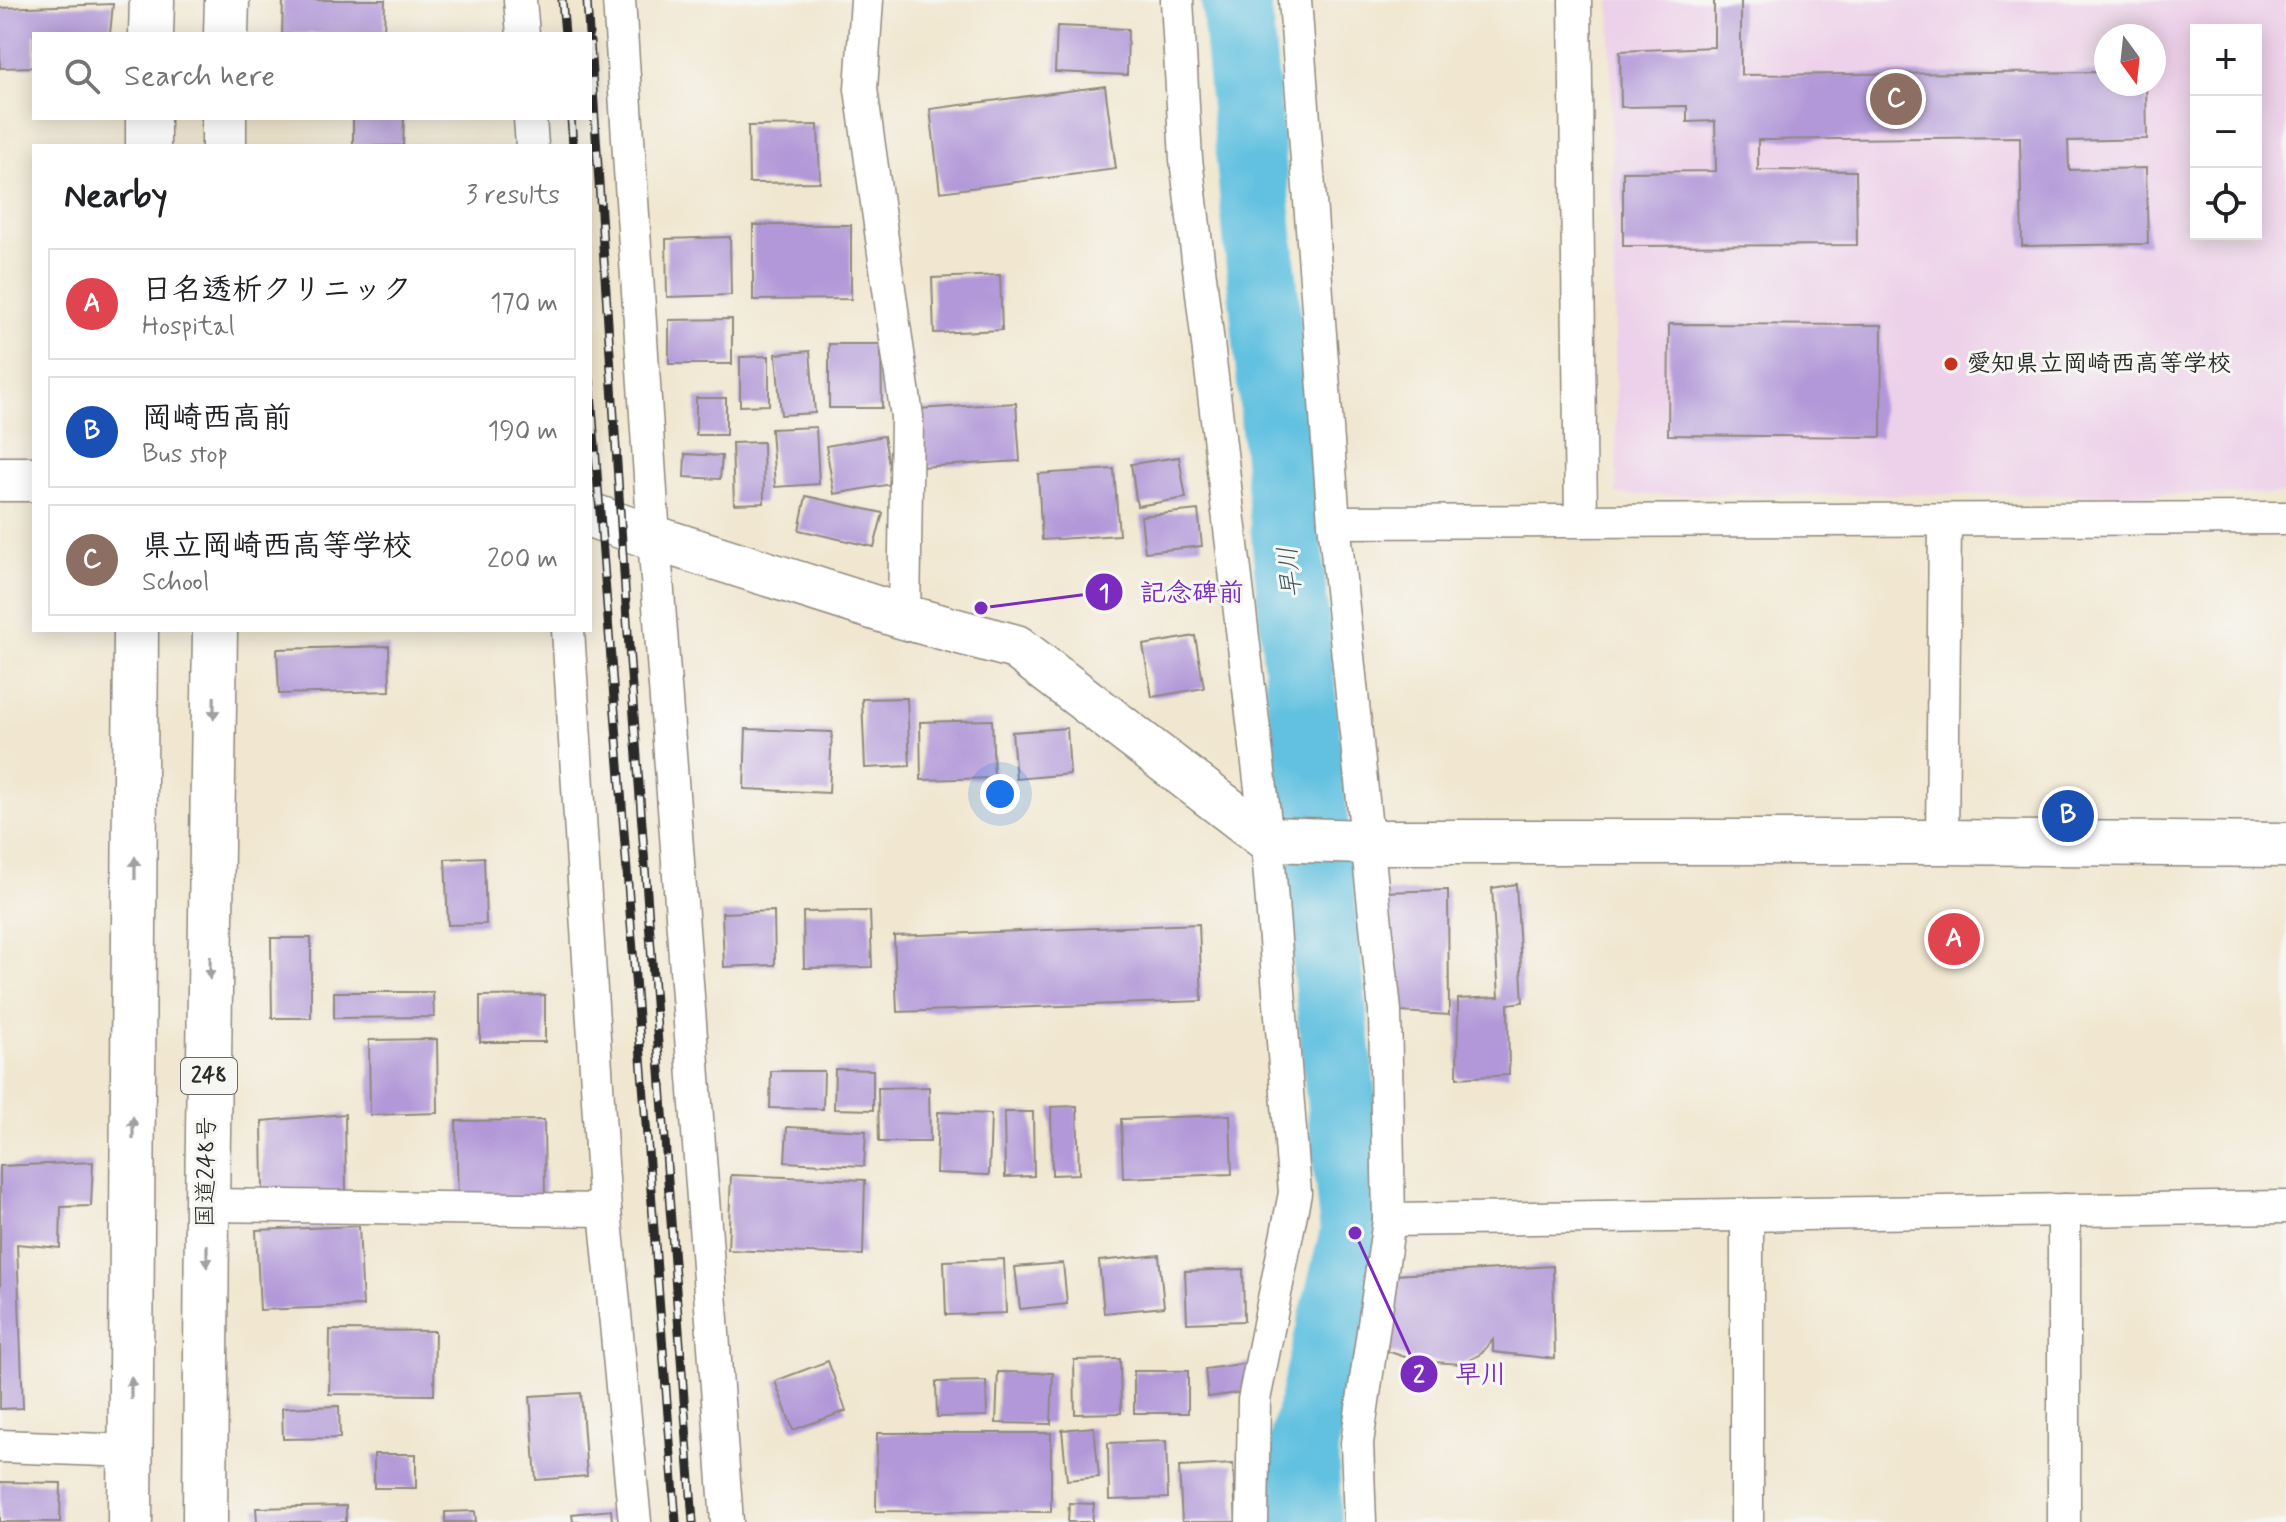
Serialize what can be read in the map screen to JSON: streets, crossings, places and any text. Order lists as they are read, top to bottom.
{
  "streets": {
    "main road": ["248", "国道248号"]
  },
  "water": ["早川"],
  "places": ["愛知県立岡崎西高等学校", "記念碑前", "早川"],
  "north": "bottom",
  "page": {
    "map_buttons": ["+", "−"],
    "search": "Search here",
    "pins": ["C", "B", "A"],
    "heading": ["Nearby", "3 results"],
    "list": [
      {
        "mark": "A",
        "name": "日名透析クリニック",
        "note": "Hospital",
        "value": "170 m"
      },
      {
        "mark": "B",
        "name": "岡崎西高前",
        "note": "Bus stop",
        "value": "190 m"
      },
      {
        "mark": "C",
        "name": "県立岡崎西高等学校",
        "note": "School",
        "value": "200 m"
      }
    ]
  }
}
